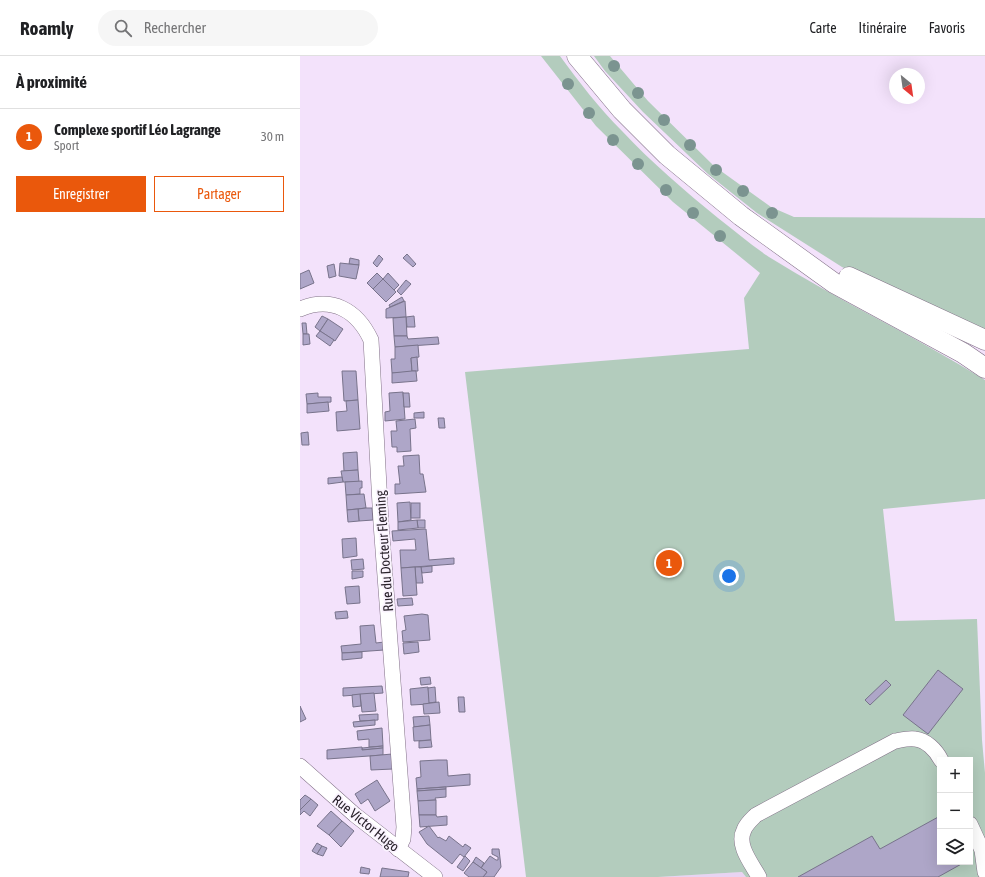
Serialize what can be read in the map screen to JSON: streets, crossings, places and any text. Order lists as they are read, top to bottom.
{
  "streets": {
    "street": ["Rue du Docteur Fleming", "Rue Victor Hugo"]
  },
  "crossings": [
    ["Rue du Docteur Fleming", "Rue Victor Hugo"]
  ],
  "north": "bottom right",
  "page": {
    "header": "Roamly",
    "search": "Rechercher",
    "nav": ["Carte", "Itinéraire", "Favoris"],
    "heading": "À proximité",
    "list": [
      {
        "mark": "1",
        "name": "Complexe sportif Léo Lagrange",
        "note": "Sport",
        "value": "30 m"
      }
    ],
    "buttons": ["Enregistrer", "Partager"],
    "pins": "1",
    "map_buttons": ["+", "−"]
  }
}
